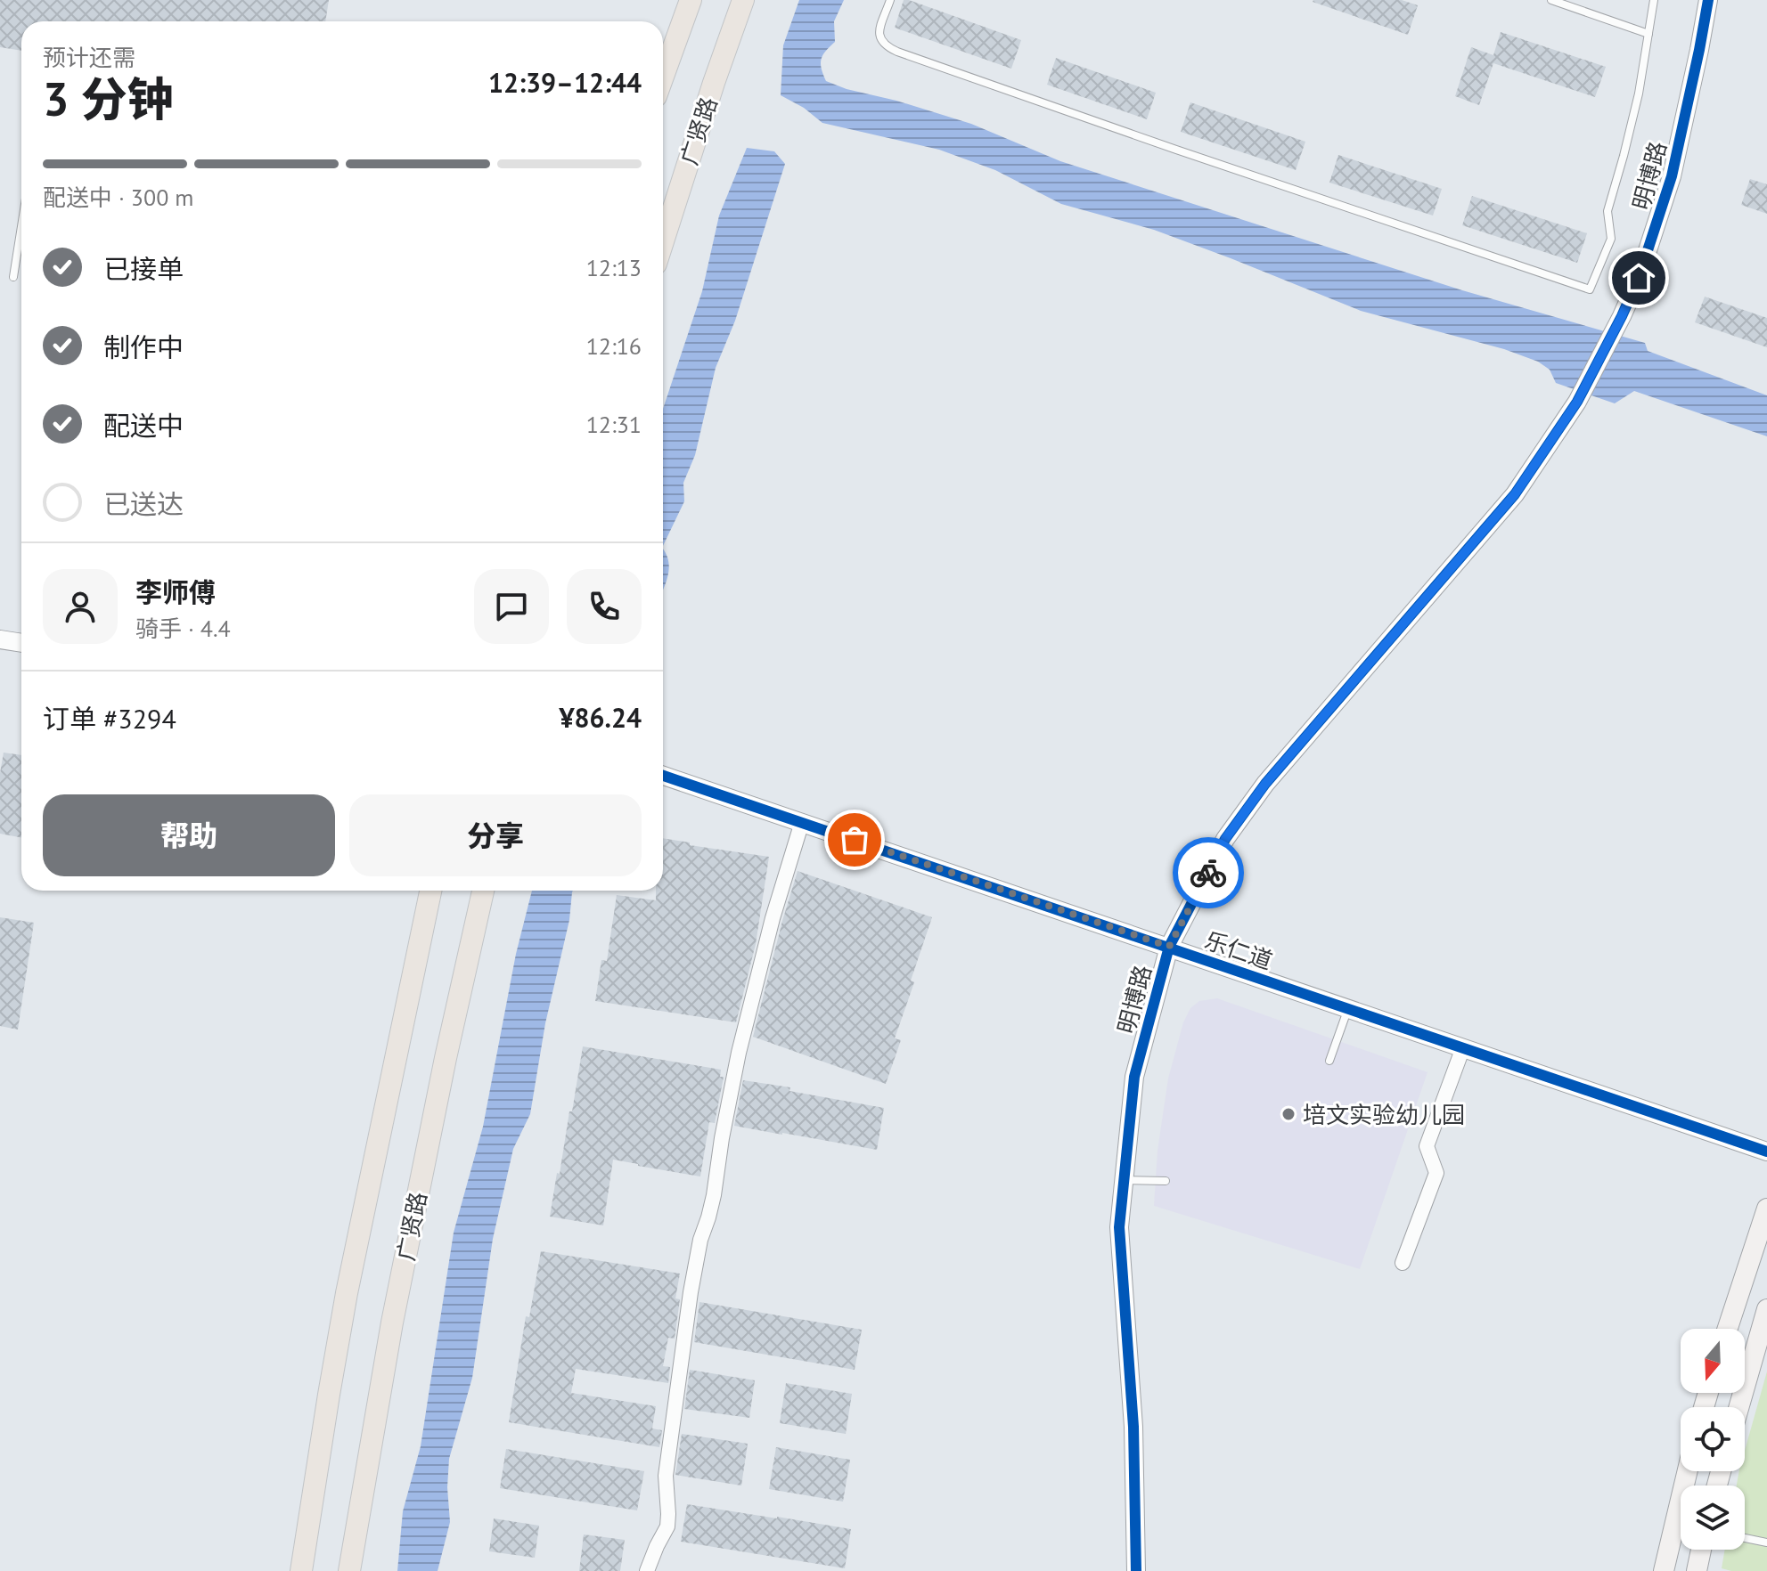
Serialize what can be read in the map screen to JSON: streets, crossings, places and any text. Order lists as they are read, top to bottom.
{
  "streets": {
    "main road": ["广贤路"],
    "street": ["明博路", "乐仁道"]
  },
  "crossings": [
    ["明博路", "乐仁道"]
  ],
  "places": ["培文实验幼儿园"],
  "north": "bottom",
  "page": {
    "heading": ["3 分钟", "预计还需", "12:39–12:44"],
    "panel": [
      "李师傅",
      "骑手 · 4.4",
      "订单 #3294",
      "¥86.24"
    ],
    "bar": "配送中 · 300 m",
    "list": [
      ["已接单", "12:13"],
      ["制作中", "12:16"],
      ["配送中", "12:31"],
      "已送达"
    ],
    "buttons": ["帮助", "分享"]
  }
}
